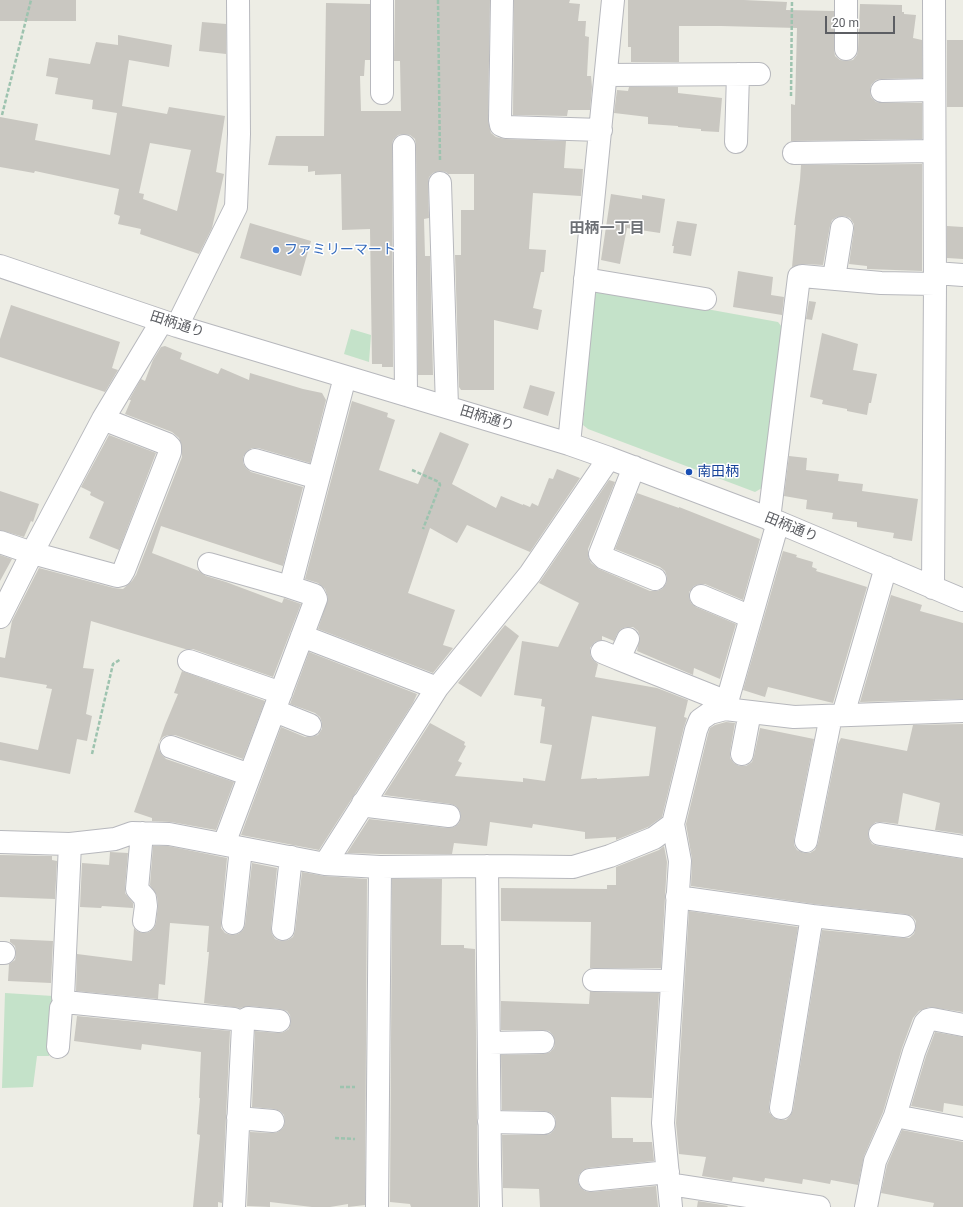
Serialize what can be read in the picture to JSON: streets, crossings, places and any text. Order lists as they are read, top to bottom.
{
  "streets": {
    "street": ["田柄通り"]
  },
  "districts": ["田柄一丁目"],
  "places": ["ファミリーマート", "南田柄"],
  "scale_bar": "20 m"
}
